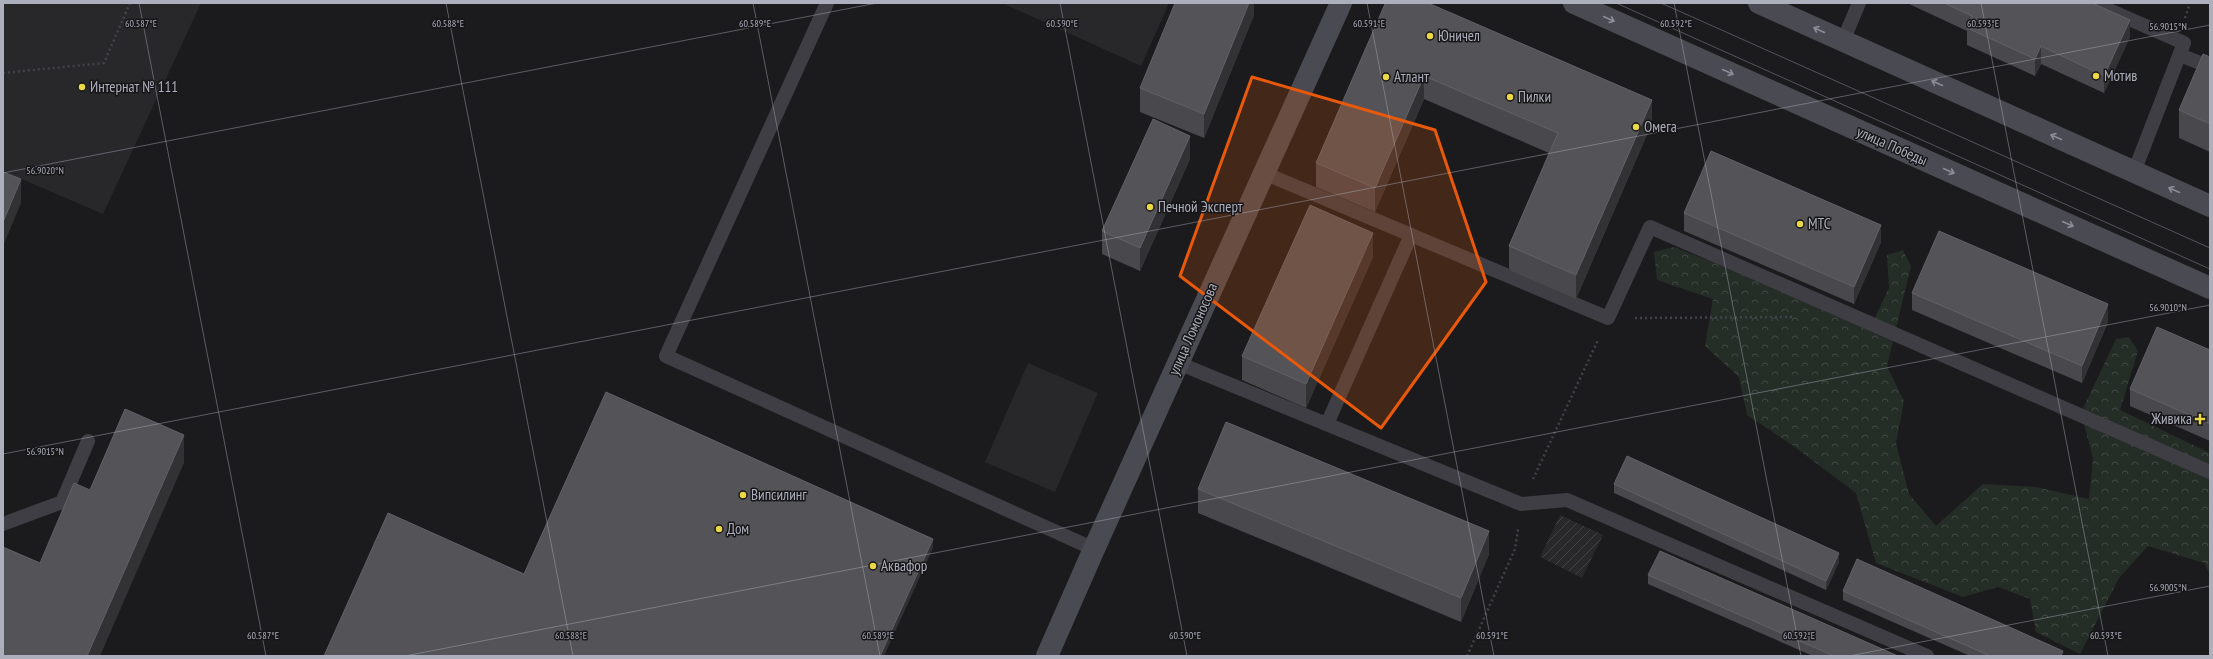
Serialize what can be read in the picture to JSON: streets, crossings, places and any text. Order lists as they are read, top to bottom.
{
  "streets": {
    "main road": ["улица Победы", "улица Ломоносова"]
  },
  "places": {
    "other": [
      "Юничел",
      "Мотив",
      "Атлант",
      "Интернат № 111",
      "Пилки",
      "Омега",
      "Печной Эксперт",
      "МТС",
      "Випсилинг",
      "Дом",
      "Аквафор"
    ],
    "health": ["Живика"]
  },
  "coordinates": [
    "60.593°E",
    "60.587°E",
    "60.588°E",
    "60.589°E",
    "60.590°E",
    "60.591°E",
    "60.592°E",
    "56.9015°N",
    "56.9020°N",
    "56.9010°N",
    "56.9005°N"
  ]
}
